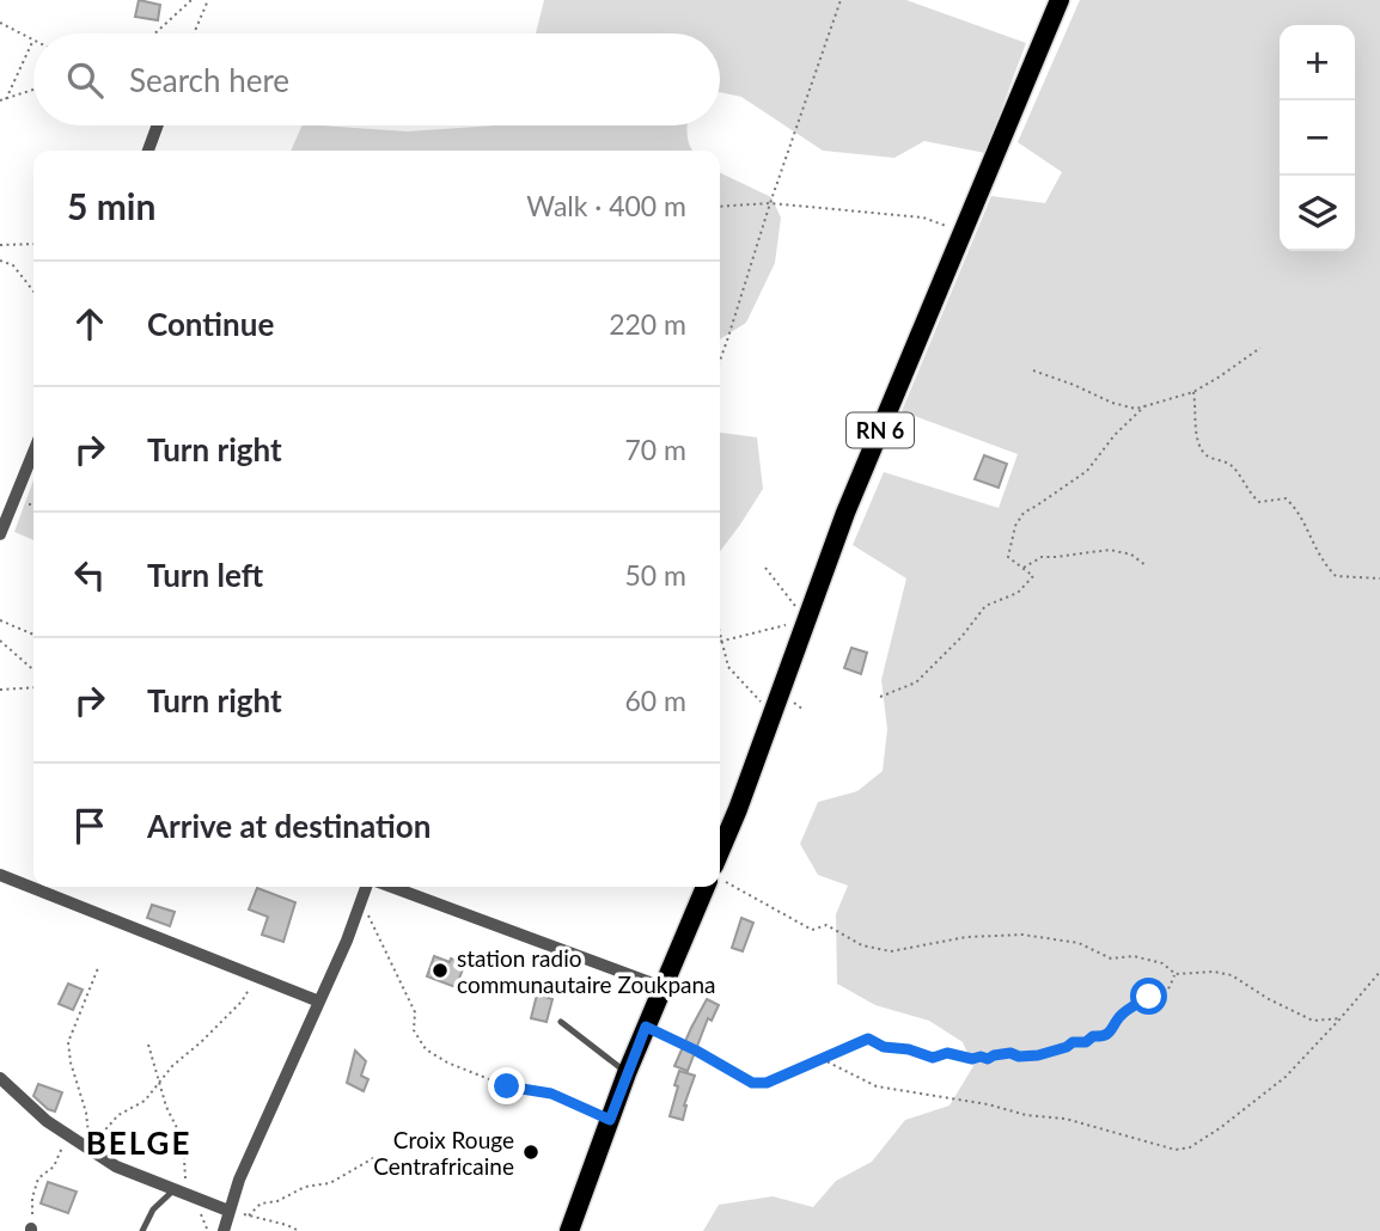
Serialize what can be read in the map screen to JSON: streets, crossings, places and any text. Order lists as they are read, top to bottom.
{
  "streets": {
    "main road": ["RN 6"]
  },
  "districts": ["BELGE"],
  "places": ["station radio communautaire Zoukpana", "Croix Rouge Centrafricaine"],
  "page": {
    "map_buttons": ["+", "−"],
    "search": "Search here",
    "heading": ["5 min", "Walk · 400 m"],
    "list": [
      ["Continue", "220 m"],
      ["Turn right", "70 m"],
      ["Turn left", "50 m"],
      ["Turn right", "60 m"],
      "Arrive at destination"
    ]
  }
}
